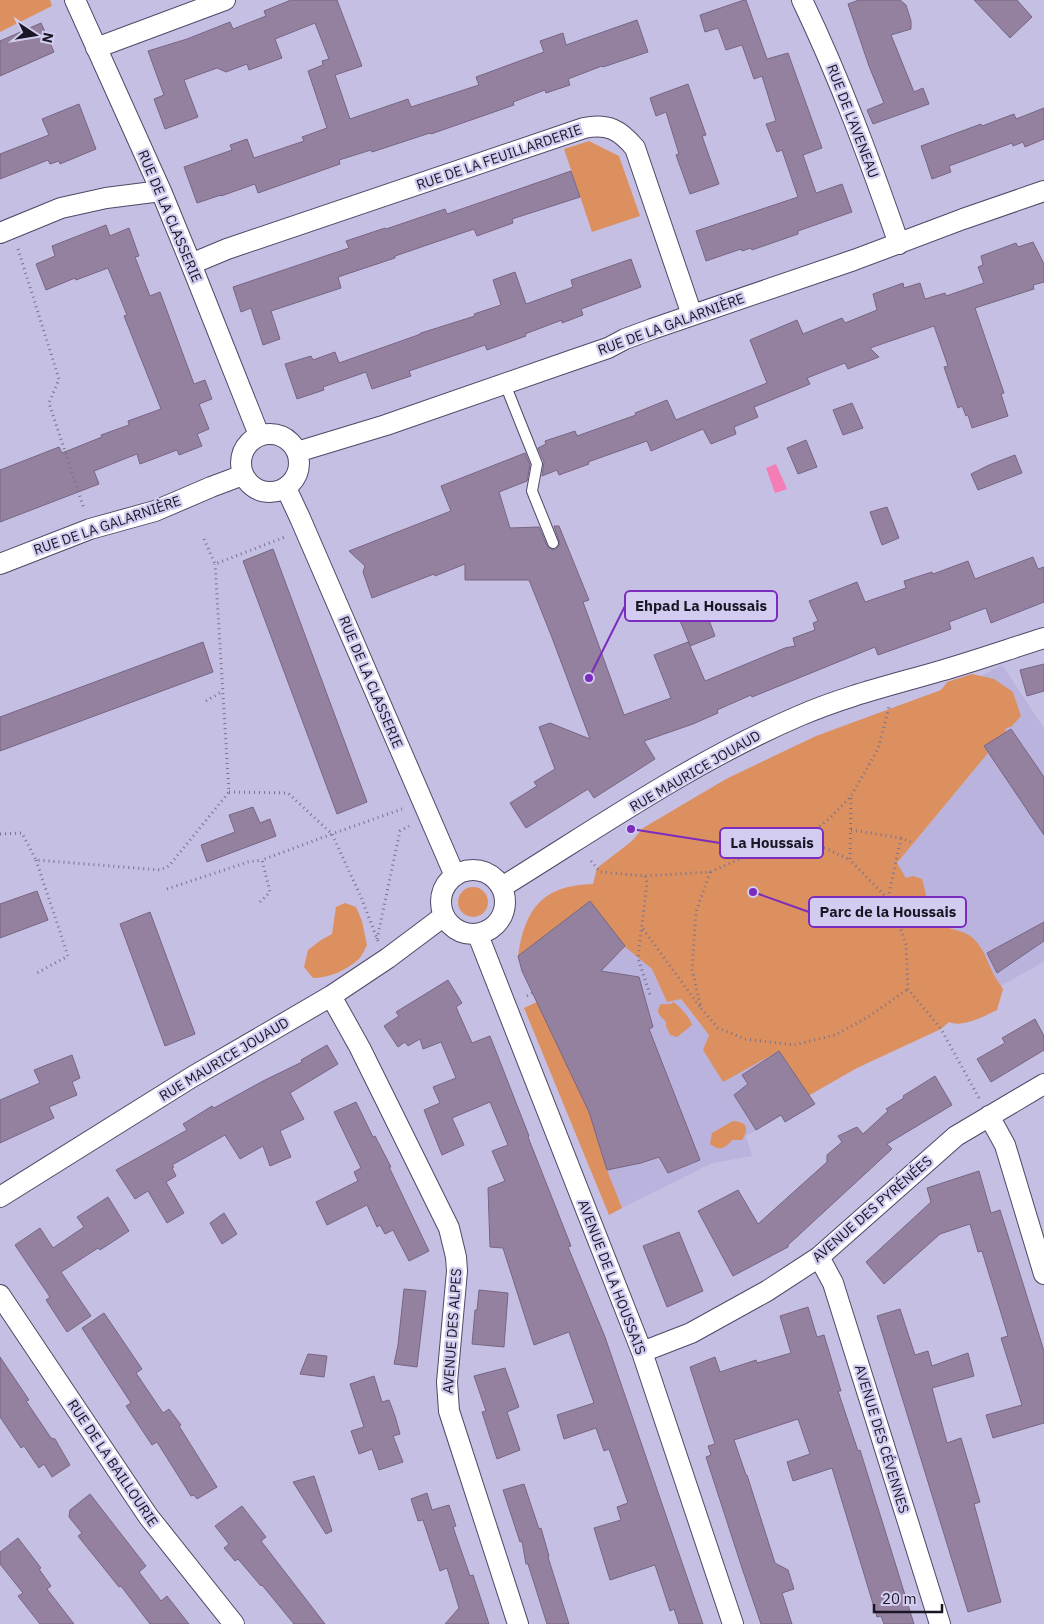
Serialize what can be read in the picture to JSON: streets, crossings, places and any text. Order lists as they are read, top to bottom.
{
  "streets": {
    "street": [
      "RUE DE L'AVENEAU",
      "RUE DE LA FEUILLARDERIE",
      "RUE DE LA CLASSERIE",
      "RUE DE LA GALARNIÈRE",
      "RUE MAURICE JOUAUD",
      "AVENUE DES PYRÉNÉES",
      "AVENUE DE LA HOUSSAIS",
      "AVENUE DES ALPES",
      "AVENUE DES CÉVENNES",
      "RUE DE LA BAILLOURIE"
    ]
  },
  "crossings": [
    ["RUE DE L'AVENEAU", "RUE DE LA GALARNIÈRE"],
    ["RUE DE LA FEUILLARDERIE", "RUE DE LA CLASSERIE"],
    ["RUE DE LA FEUILLARDERIE", "RUE DE LA GALARNIÈRE"],
    ["RUE DE LA CLASSERIE", "RUE DE LA GALARNIÈRE"],
    ["RUE DE LA CLASSERIE", "RUE MAURICE JOUAUD"],
    ["RUE DE LA CLASSERIE", "AVENUE DE LA HOUSSAIS"],
    ["RUE MAURICE JOUAUD", "AVENUE DE LA HOUSSAIS"],
    ["RUE MAURICE JOUAUD", "AVENUE DES ALPES"],
    ["AVENUE DES PYRÉNÉES", "AVENUE DE LA HOUSSAIS"],
    ["AVENUE DES PYRÉNÉES", "AVENUE DES CÉVENNES"]
  ],
  "places": ["Ehpad La Houssais", "La Houssais", "Parc de la Houssais"],
  "scale_bar": "20 m",
  "north": "right"
}
